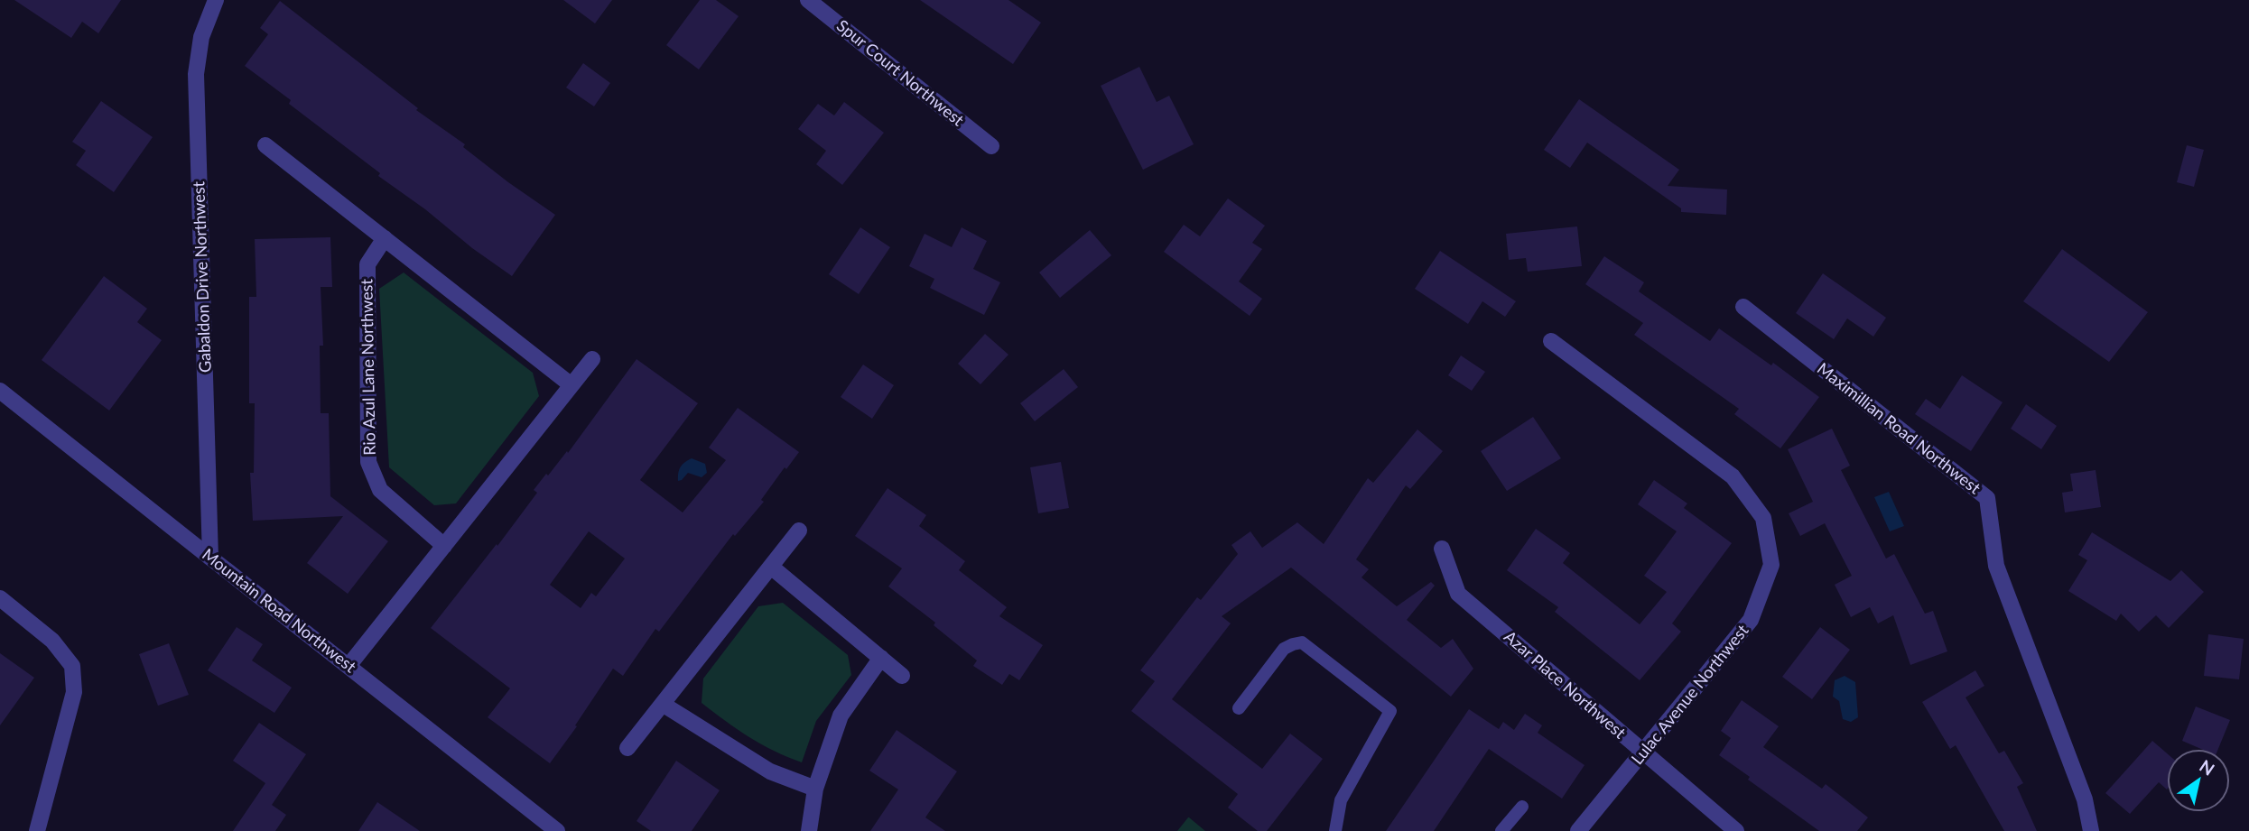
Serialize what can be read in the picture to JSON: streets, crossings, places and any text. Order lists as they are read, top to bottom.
{
  "streets": {
    "street": [
      "Spur Court Northwest",
      "Gabaldon Drive Northwest",
      "Rio Azul Lane Northwest",
      "Maximillian Road Northwest",
      "Mountain Road Northwest",
      "Azar Place Northwest",
      "Lulac Avenue Northwest"
    ]
  },
  "crossings": [
    ["Gabaldon Drive Northwest", "Mountain Road Northwest"],
    ["Azar Place Northwest", "Lulac Avenue Northwest"]
  ],
  "north": "top right"
}
